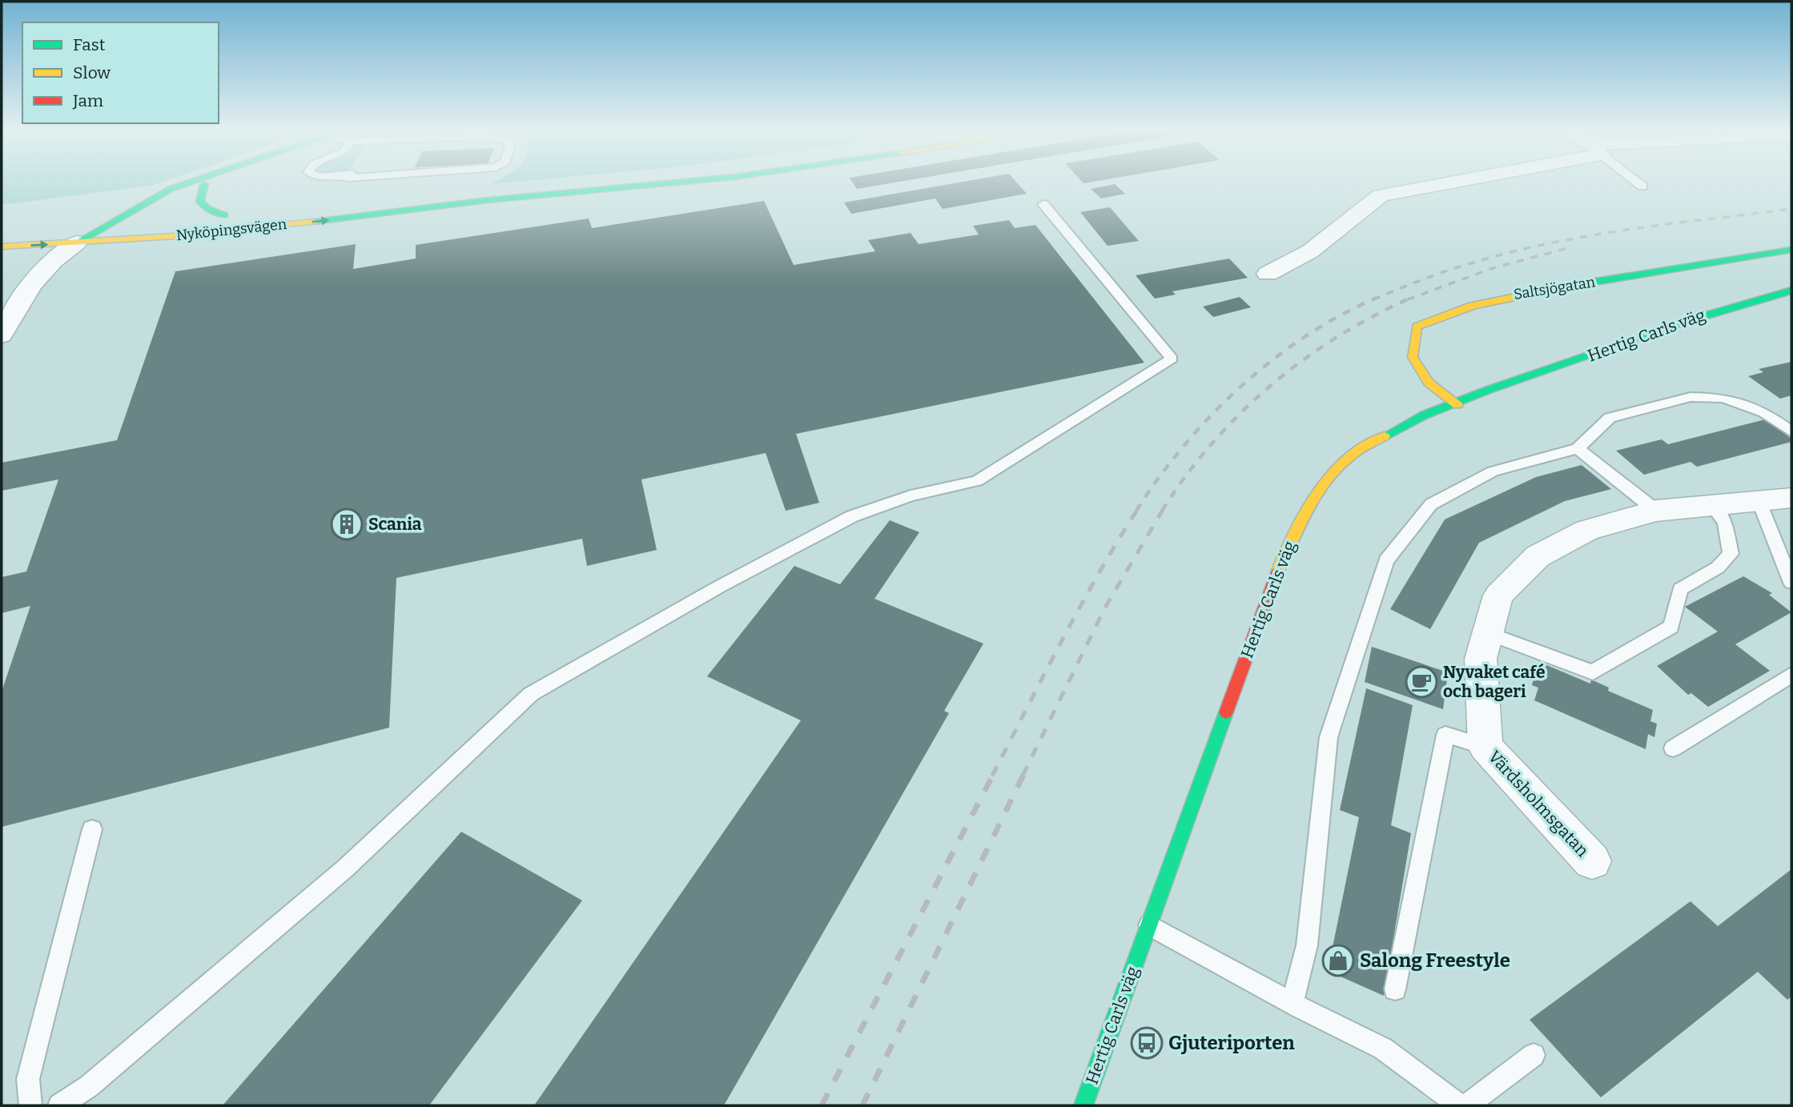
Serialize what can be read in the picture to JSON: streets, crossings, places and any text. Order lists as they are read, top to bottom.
{
  "streets": {
    "main road": ["Nyköpingsvägen", "Saltsjögatan", "Hertig Carls väg"],
    "street": ["Värdsholmsgatan"]
  },
  "crossings": [
    ["Saltsjögatan", "Hertig Carls väg"]
  ],
  "places": {
    "building": ["Scania"],
    "cafe": ["Nyvaket café och bageri"],
    "shop": ["Salong Freestyle"],
    "bus stop": ["Gjuteriporten"]
  },
  "legend": ["Fast", "Slow", "Jam"]
}
